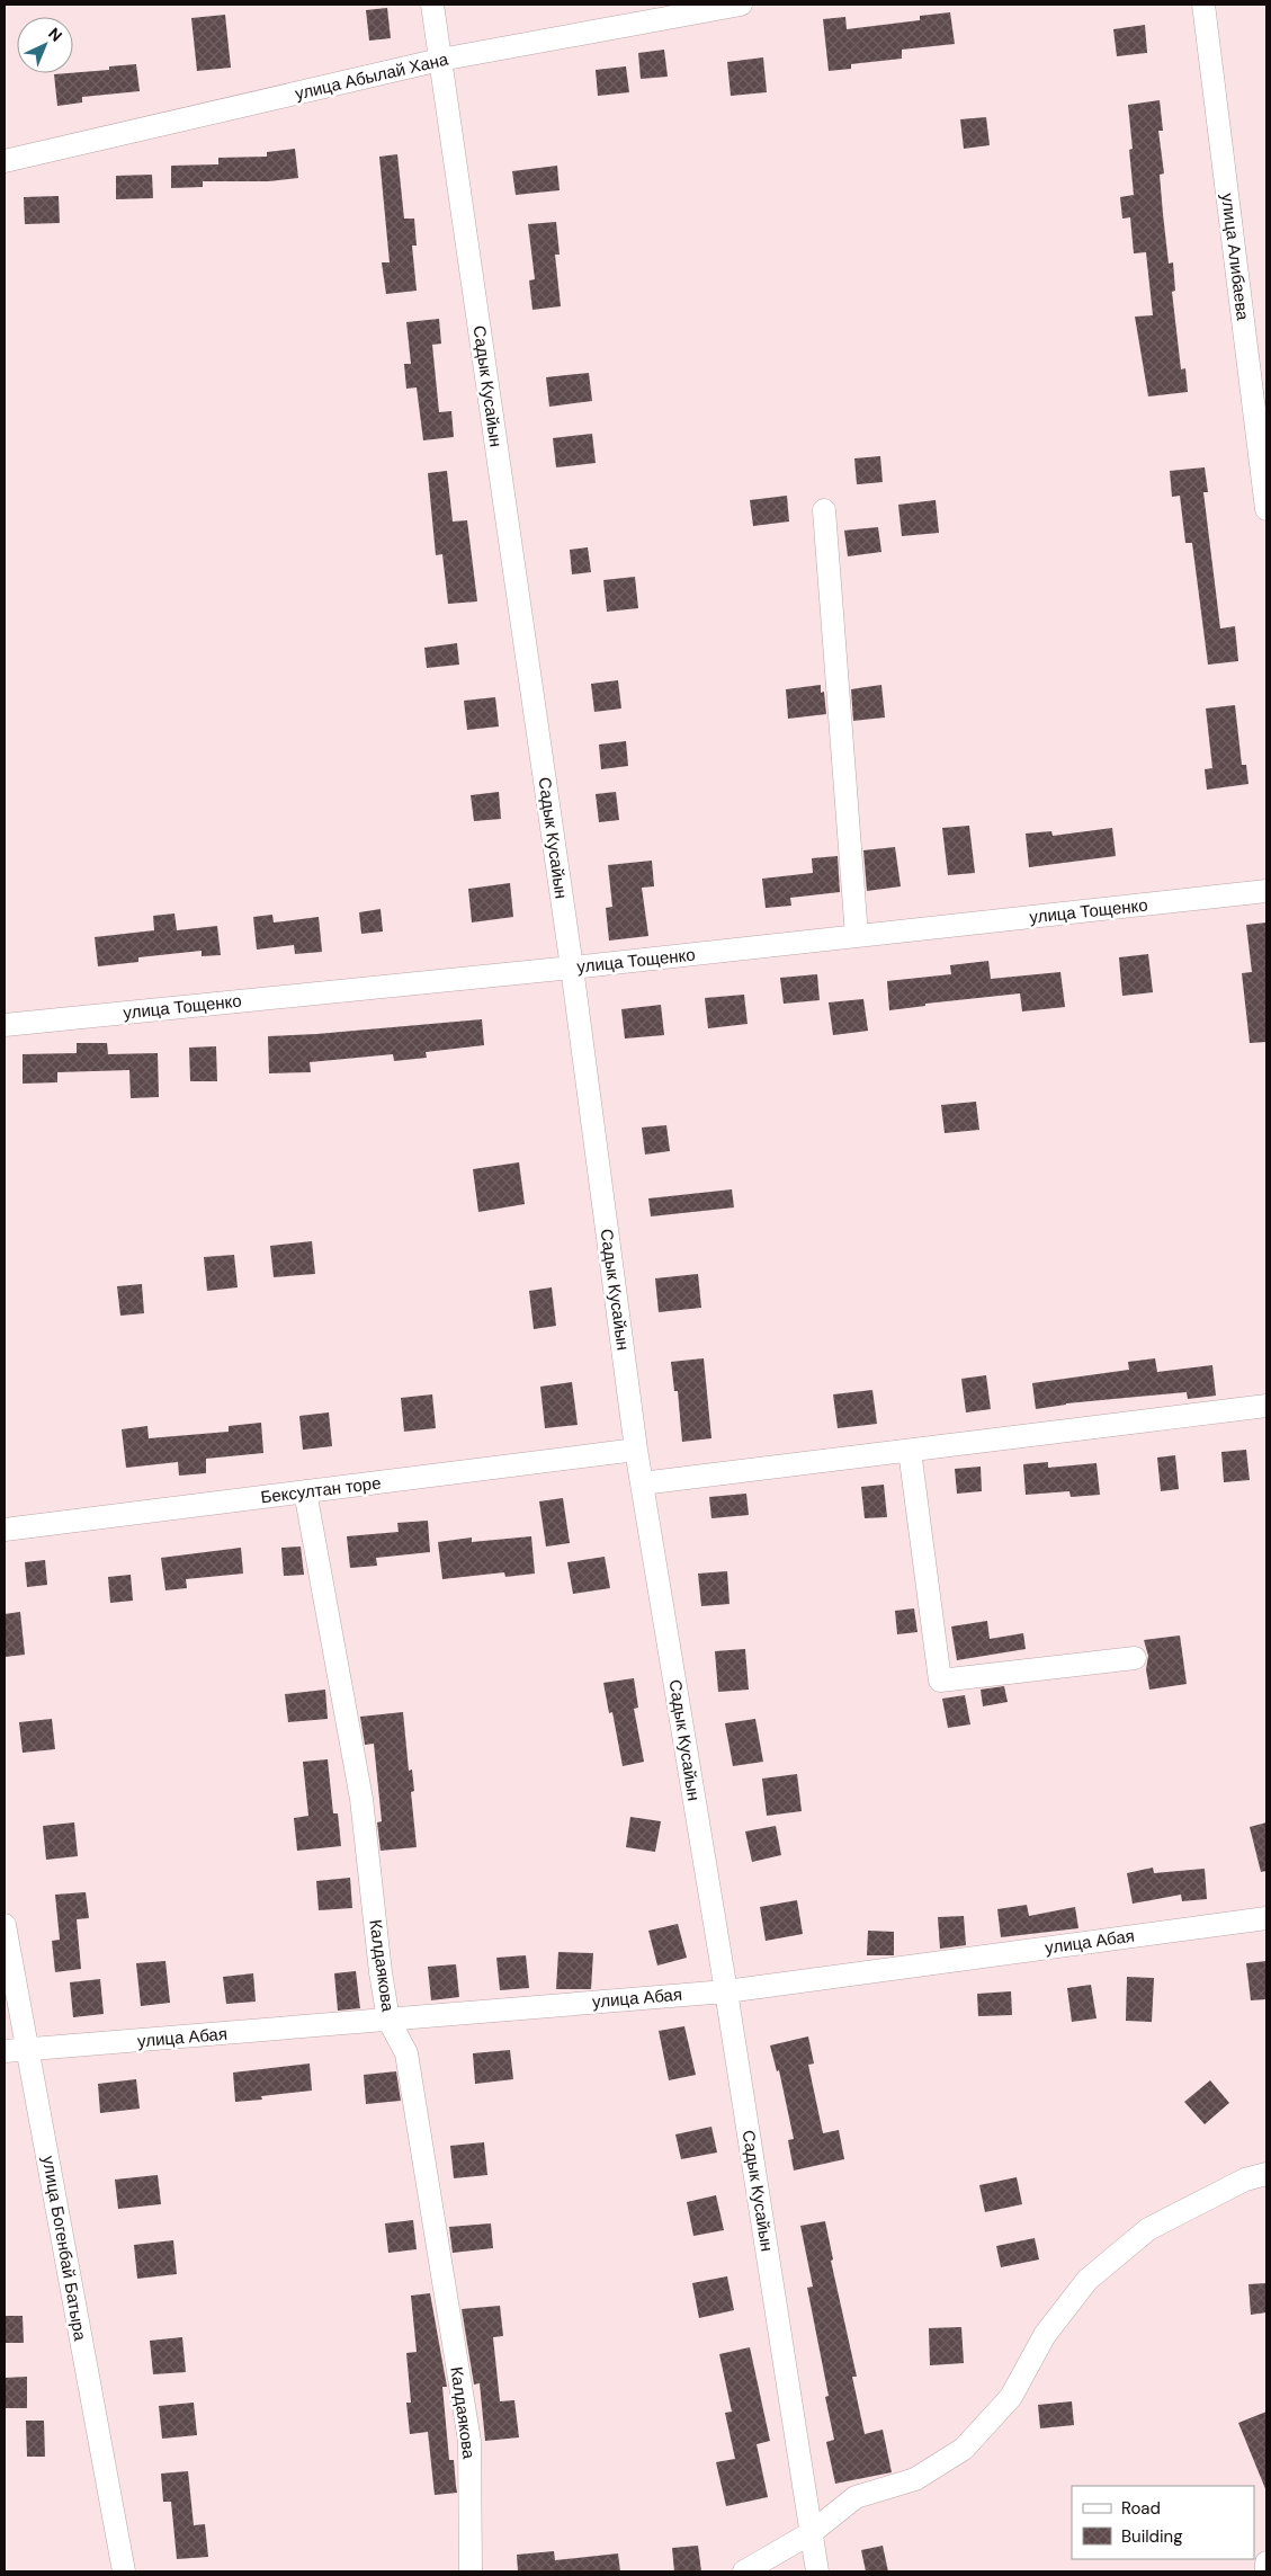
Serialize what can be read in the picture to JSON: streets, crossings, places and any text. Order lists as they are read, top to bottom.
{
  "streets": {
    "street": [
      "улица Абылай Хана",
      "улица Алибаева",
      "Садык Кусайын",
      "улица Тощенко",
      "Бексултан торе",
      "улица Абая",
      "Калдаякова",
      "улица Богенбай Батыра"
    ]
  },
  "crossings": [
    ["улица Абылай Хана", "Садык Кусайын"],
    ["Садык Кусайын", "улица Тощенко"],
    ["Садык Кусайын", "Бексултан торе"],
    ["Садык Кусайын", "улица Абая"],
    ["Бексултан торе", "Калдаякова"],
    ["улица Абая", "Калдаякова"],
    ["улица Абая", "улица Богенбай Батыра"]
  ],
  "legend": ["Road", "Building"],
  "north": "top right"
}
